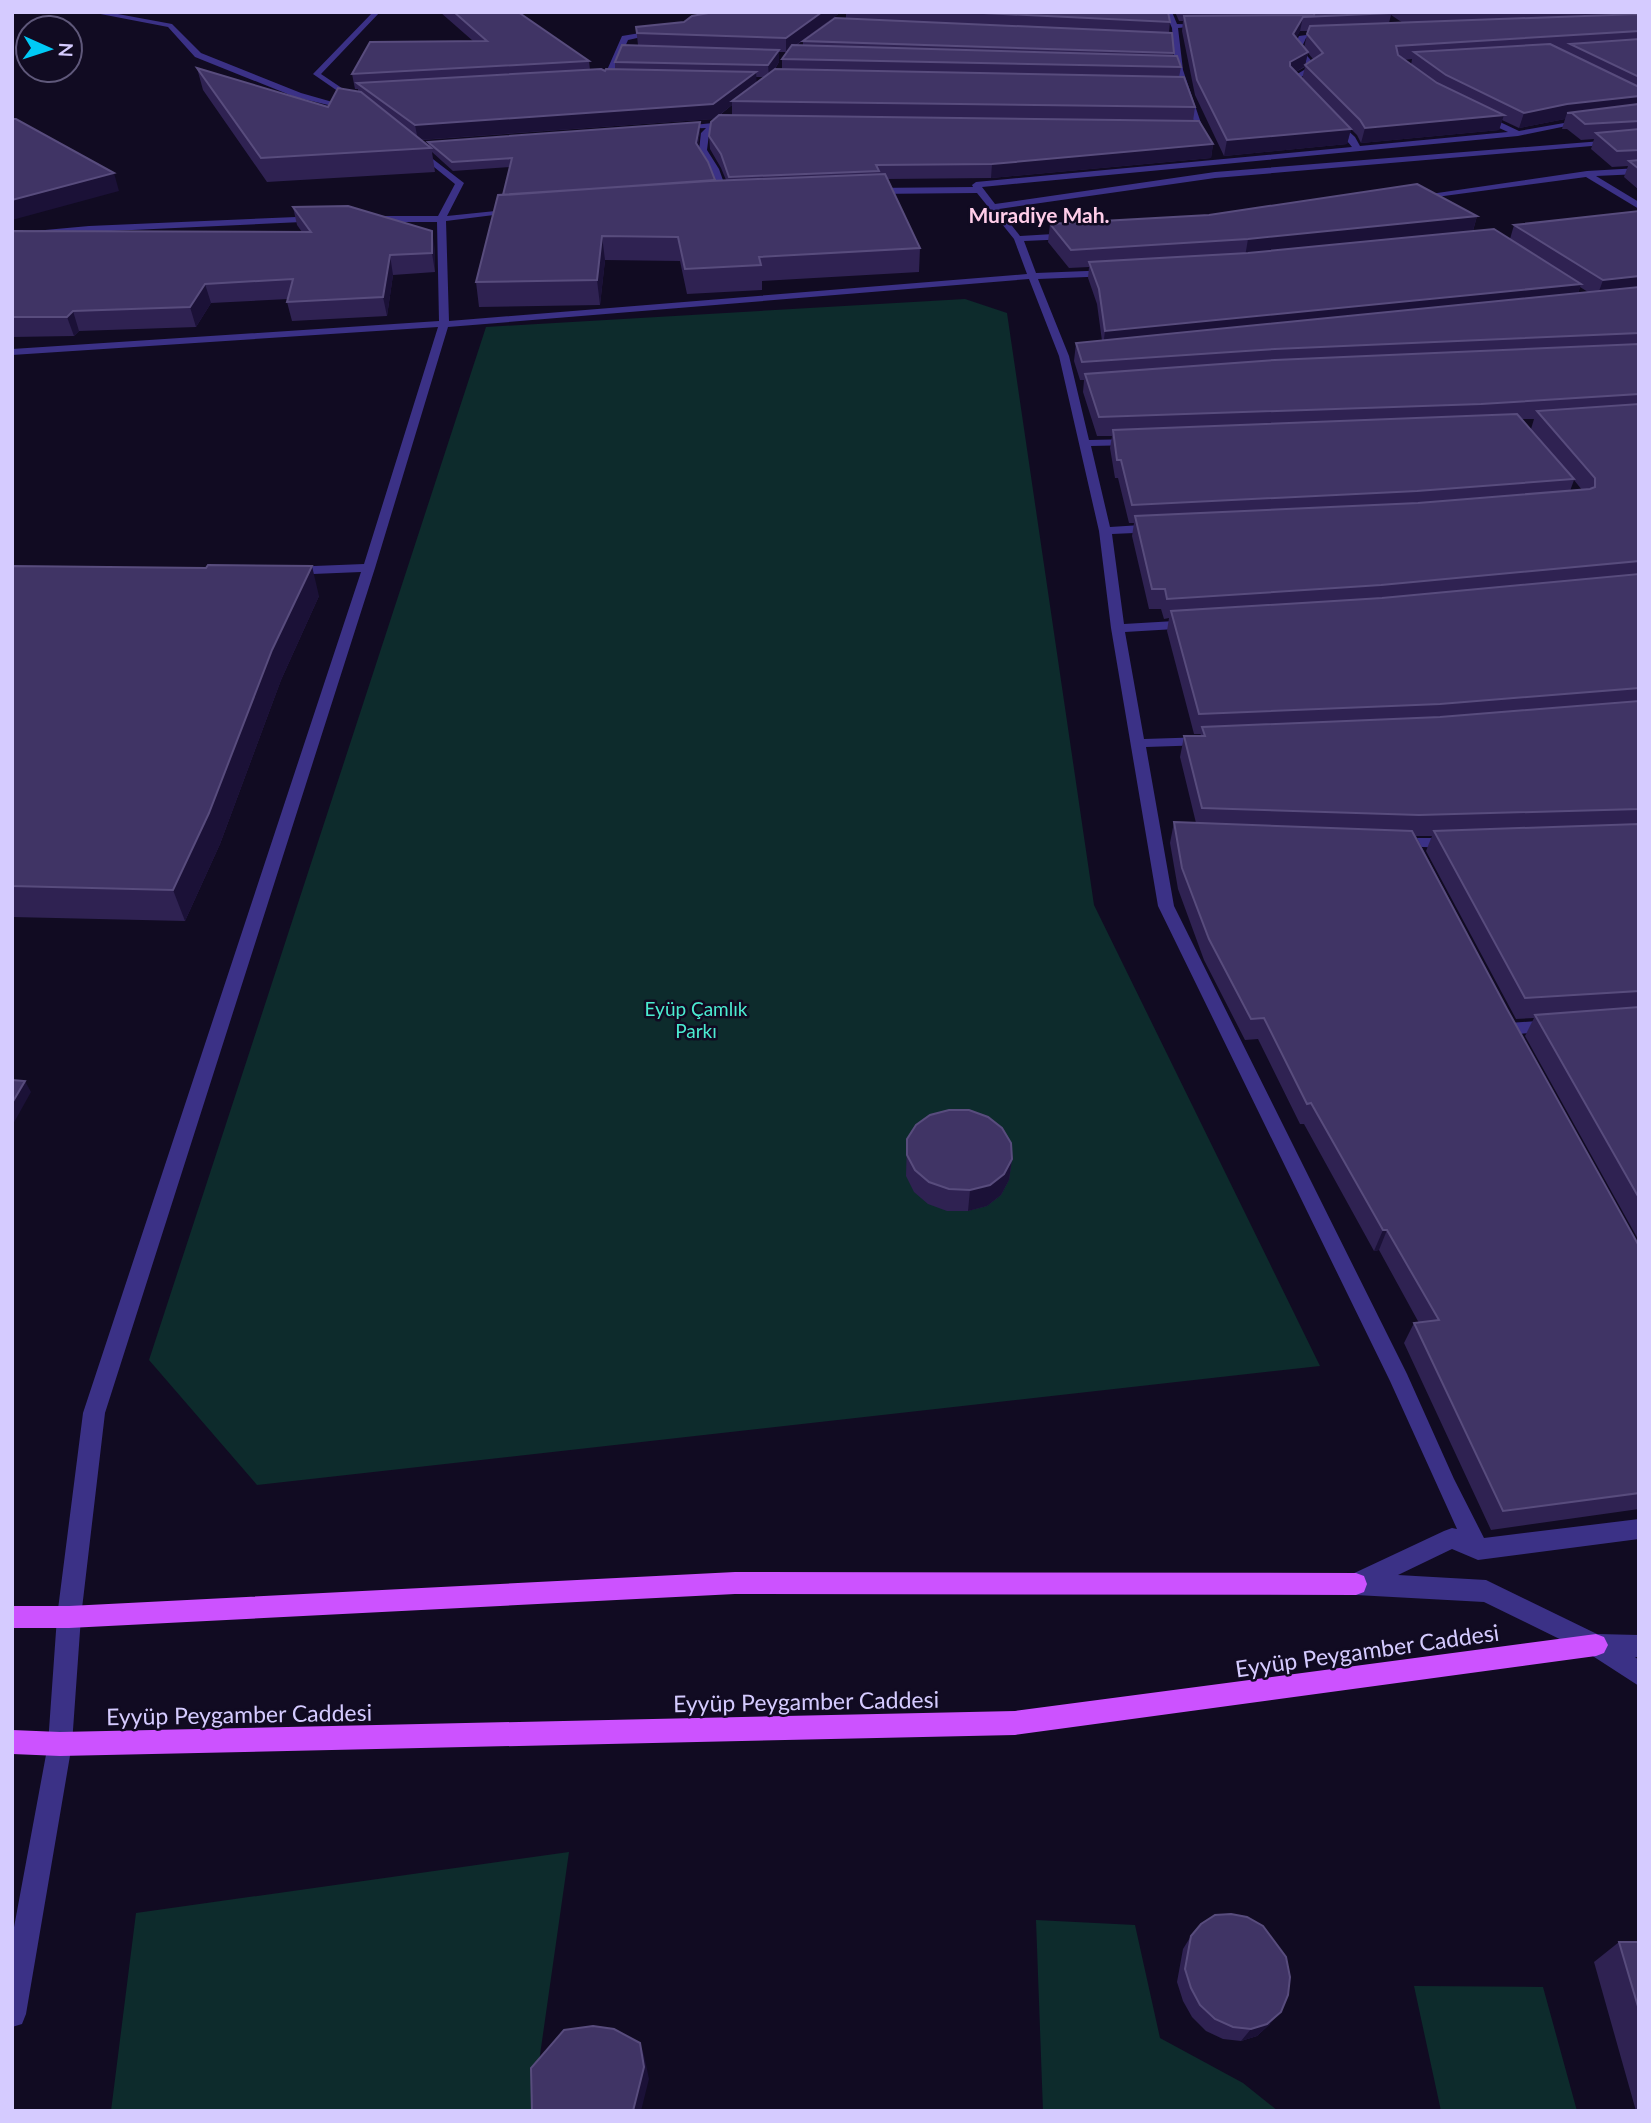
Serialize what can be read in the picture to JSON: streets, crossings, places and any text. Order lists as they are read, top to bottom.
{
  "streets": {
    "main road": ["Eyyüp Peygamber Caddesi"]
  },
  "districts": ["Muradiye Mah."],
  "parks": ["Eyüp Çamlık Parkı"],
  "north": "right"
}
